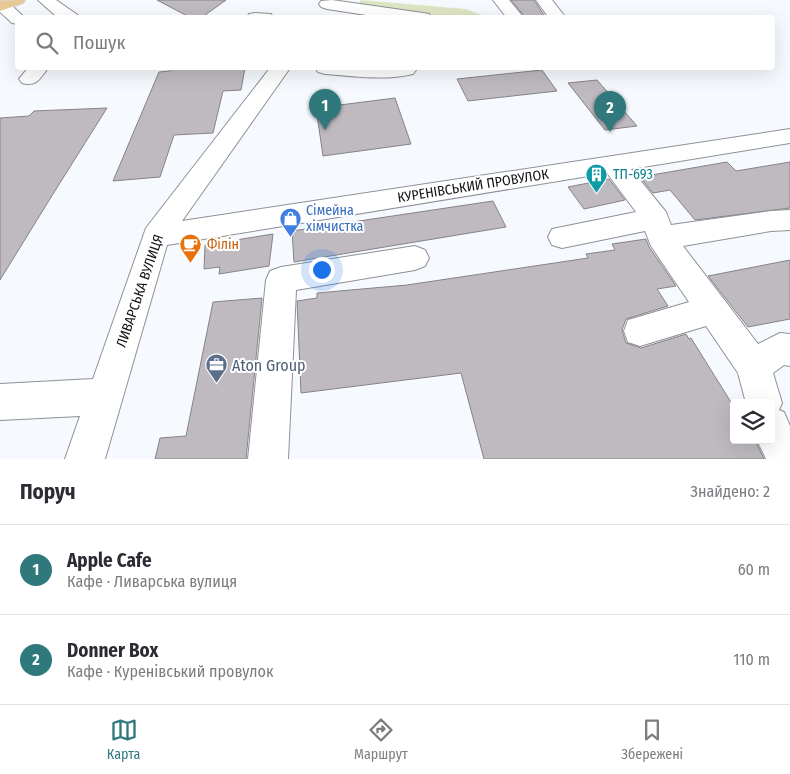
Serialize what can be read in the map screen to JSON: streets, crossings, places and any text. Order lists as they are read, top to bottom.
{
  "streets": {
    "street": ["КУРЕНІВСЬКИЙ ПРОВУЛОК", "ЛИВАРСЬКА ВУЛИЦЯ"]
  },
  "crossings": [
    ["КУРЕНІВСЬКИЙ ПРОВУЛОК", "ЛИВАРСЬКА ВУЛИЦЯ"]
  ],
  "places": {
    "building": ["ТП-693"],
    "shop": ["Сімейна хімчистка"],
    "cafe": ["Філін"],
    "office": ["Aton Group"]
  },
  "page": {
    "search": "Пошук",
    "pins": ["1", "2"],
    "heading": ["Поруч", "Знайдено: 2"],
    "list": [
      {
        "mark": "1",
        "name": "Apple Cafe",
        "note": "Кафе · Ливарська вулиця",
        "value": "60 m"
      },
      {
        "mark": "2",
        "name": "Donner Box",
        "note": "Кафе · Куренівський провулок",
        "value": "110 m"
      }
    ],
    "nav": ["Карта", "Маршрут", "Збережені"]
  }
}
